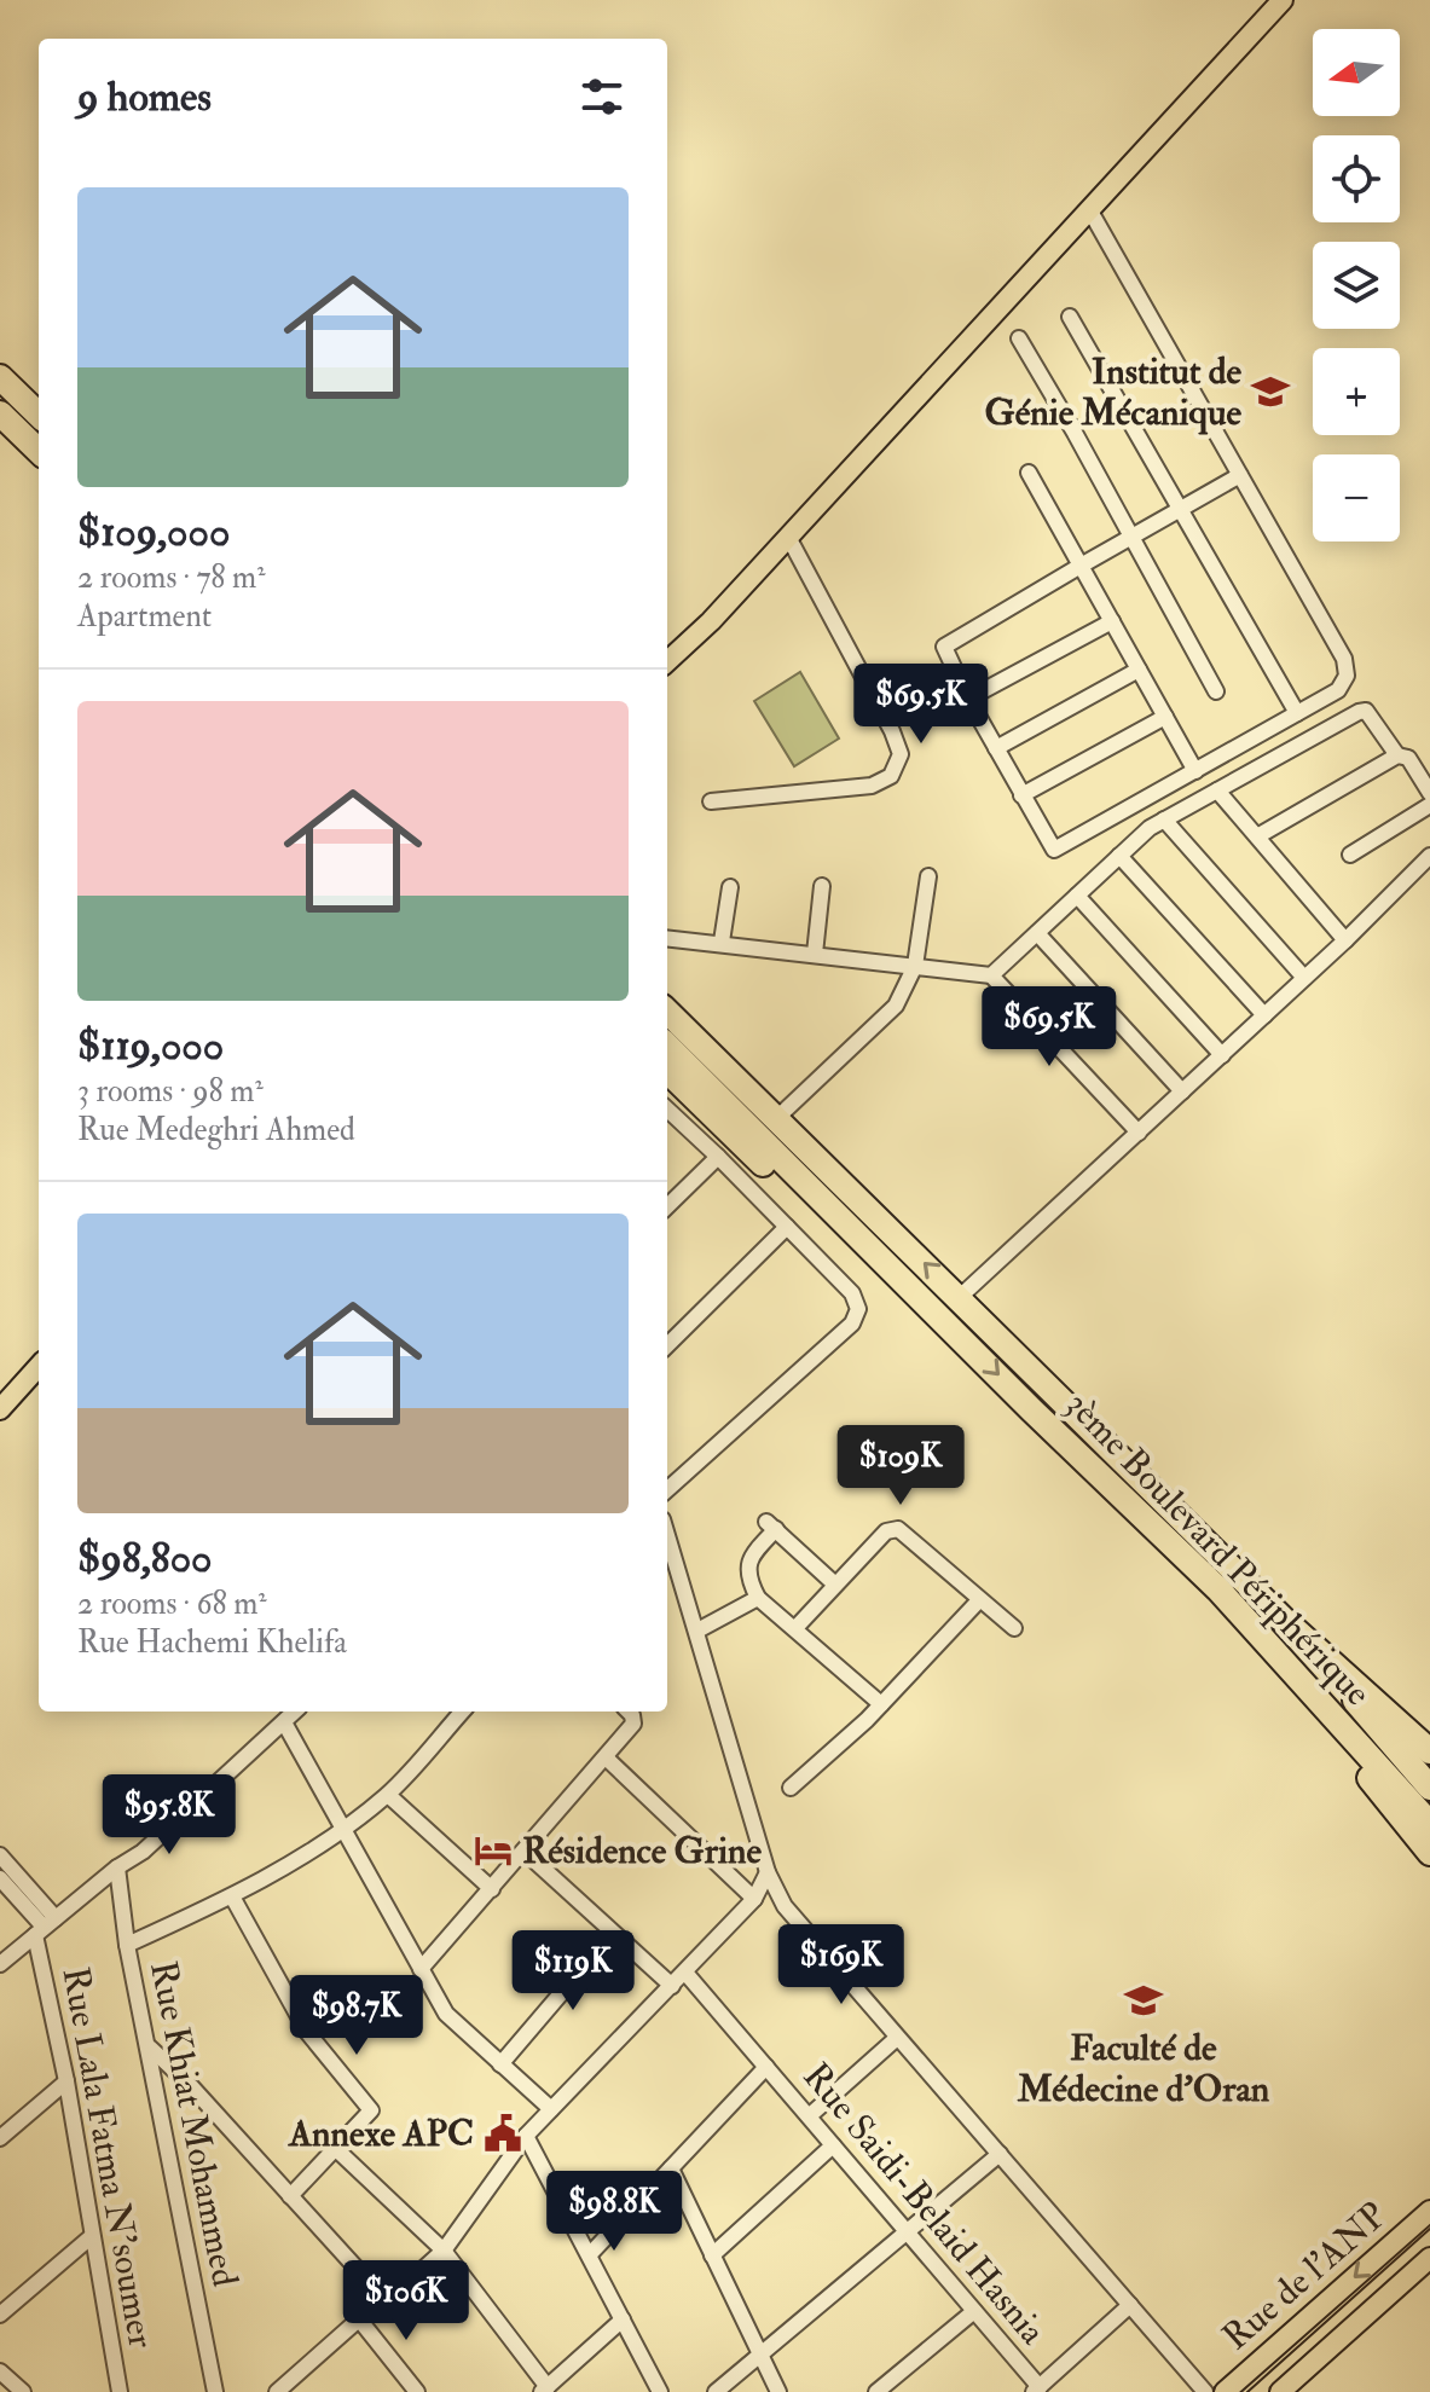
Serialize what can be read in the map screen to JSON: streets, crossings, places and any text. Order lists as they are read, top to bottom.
{
  "streets": {
    "highway": ["3ème Boulevard Périphérique"],
    "main road": ["Rue de l'ANP"],
    "street": ["Rue Khiat Mohammed", "Rue Lala Fatma N'soumer", "Rue Saidi-Belaid Hasnia"]
  },
  "places": {
    "school or university": ["Institut de Génie Mécanique", "Faculté de Médecine d'Oran"],
    "hotel": ["Résidence Grine"],
    "public building": ["Annexe APC"]
  },
  "north": "left",
  "page": {
    "map_buttons": ["+", "−"],
    "heading": "9 homes",
    "list": [
      {
        "name": "$109,000",
        "note": "2 rooms · 78 m² · Apartment"
      },
      {
        "name": "$119,000",
        "note": "3 rooms · 98 m² · Rue Medeghri Ahmed"
      },
      {
        "name": "$98,800",
        "note": "2 rooms · 68 m² · Rue Hachemi Khelifa"
      }
    ],
    "price": [
      "$69.5K",
      "$69.5K",
      "$109K",
      "$95.8K",
      "$169K",
      "$119K",
      "$98.7K",
      "$98.8K",
      "$106K"
    ]
  }
}
